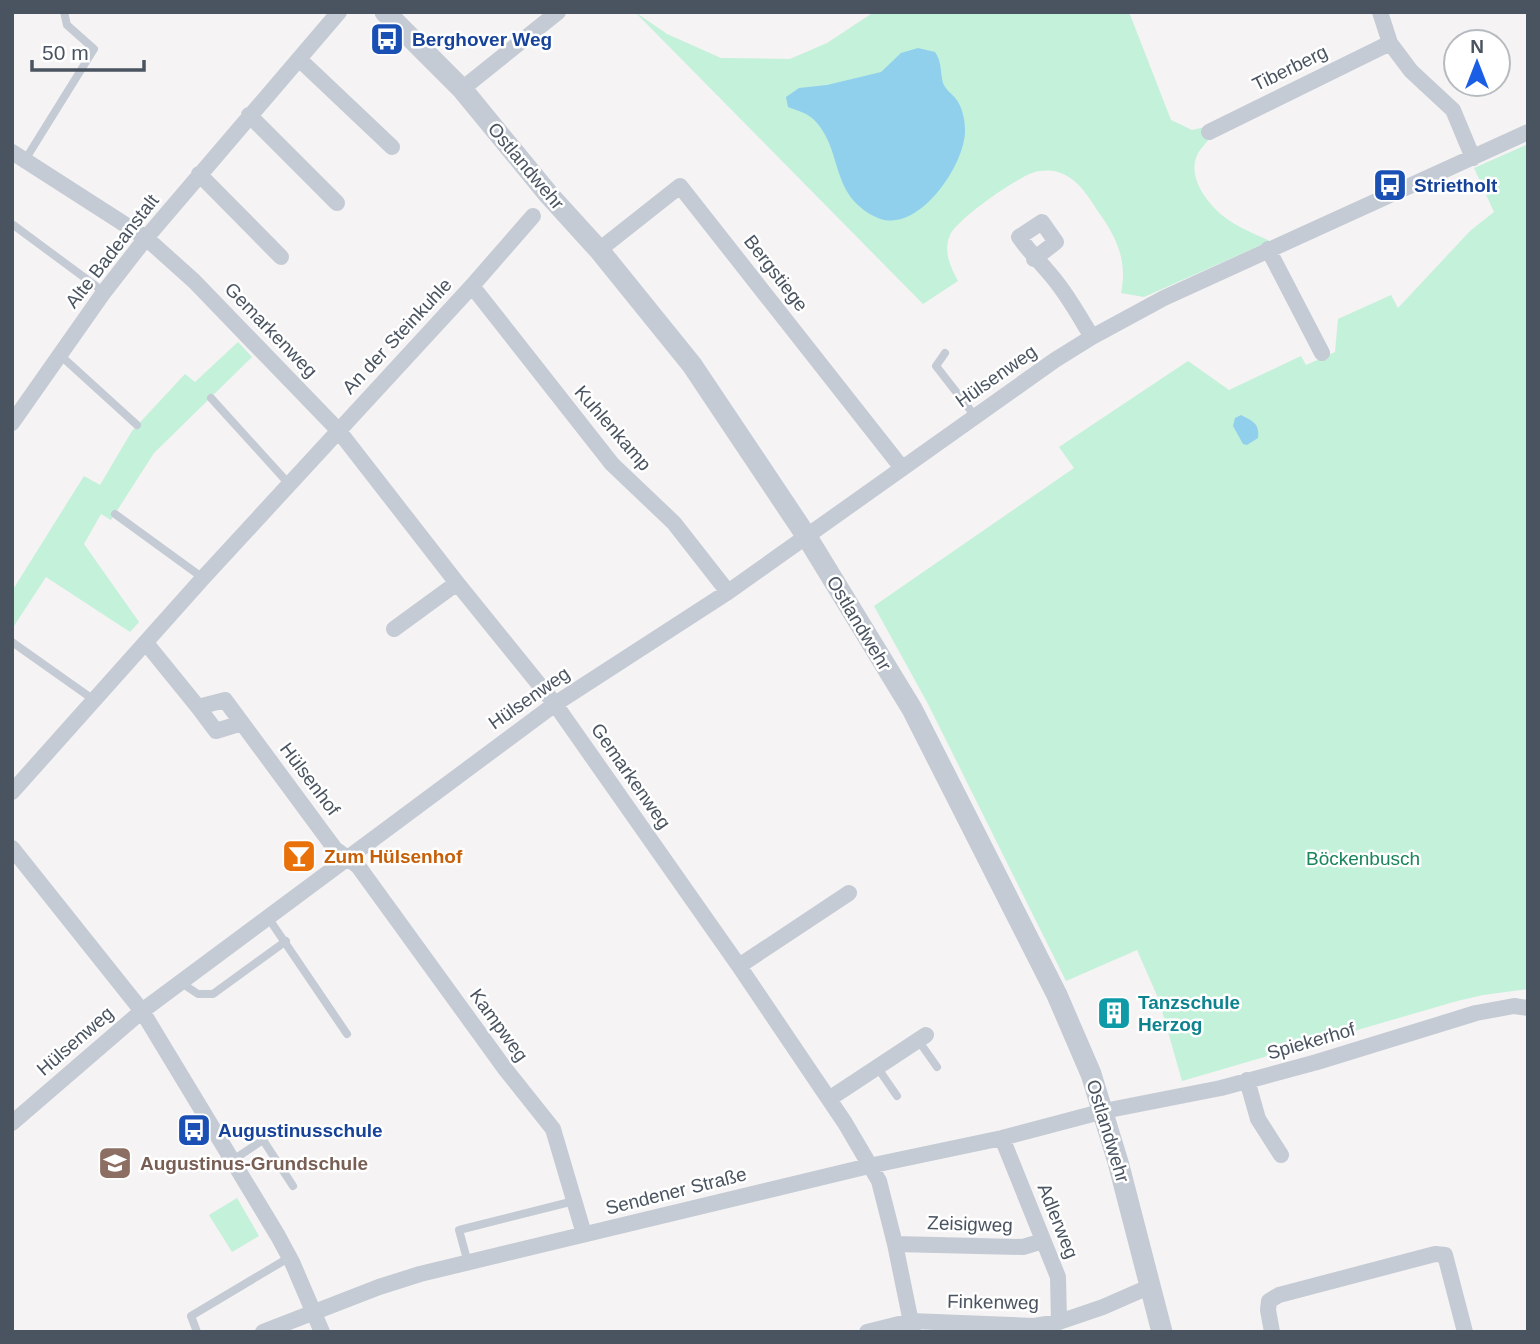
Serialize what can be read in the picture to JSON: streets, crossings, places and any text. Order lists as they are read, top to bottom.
{
  "streets": {
    "street": [
      "Tiberberg",
      "Ostlandwehr",
      "Alte Badeanstalt",
      "Bergstiege",
      "Gemarkenweg",
      "An der Steinkuhle",
      "Hülsenweg",
      "Kuhlenkamp",
      "Hülsenhof",
      "Kampweg",
      "Spiekerhof",
      "Sendener Straße",
      "Adlerweg",
      "Zeisigweg",
      "Finkenweg"
    ]
  },
  "crossings": [
    ["Ostlandwehr", "Bergstiege"],
    ["Ostlandwehr", "Hülsenweg"],
    ["Ostlandwehr", "Spiekerhof"],
    ["Ostlandwehr", "Sendener Straße"],
    ["Ostlandwehr", "Finkenweg"],
    ["Alte Badeanstalt", "Gemarkenweg"],
    ["Bergstiege", "Hülsenweg"],
    ["Gemarkenweg", "An der Steinkuhle"],
    ["Gemarkenweg", "Hülsenweg"],
    ["Gemarkenweg", "Sendener Straße"],
    ["Gemarkenweg", "Zeisigweg"],
    ["Gemarkenweg", "Finkenweg"],
    ["An der Steinkuhle", "Kuhlenkamp"],
    ["Hülsenweg", "Kuhlenkamp"],
    ["Hülsenweg", "Hülsenhof"],
    ["Hülsenweg", "Kampweg"],
    ["Hülsenhof", "Kampweg"],
    ["Kampweg", "Sendener Straße"],
    ["Spiekerhof", "Sendener Straße"],
    ["Sendener Straße", "Adlerweg"],
    ["Adlerweg", "Zeisigweg"],
    ["Adlerweg", "Finkenweg"]
  ],
  "parks": ["Böckenbusch"],
  "places": {
    "bus stop": ["Berghover Weg", "Strietholt", "Augustinusschule"],
    "bar": ["Zum Hülsenhof"],
    "building": ["Tanzschule Herzog"],
    "school or university": ["Augustinus-Grundschule"]
  },
  "scale_bar": "50 m",
  "north": "top"
}
